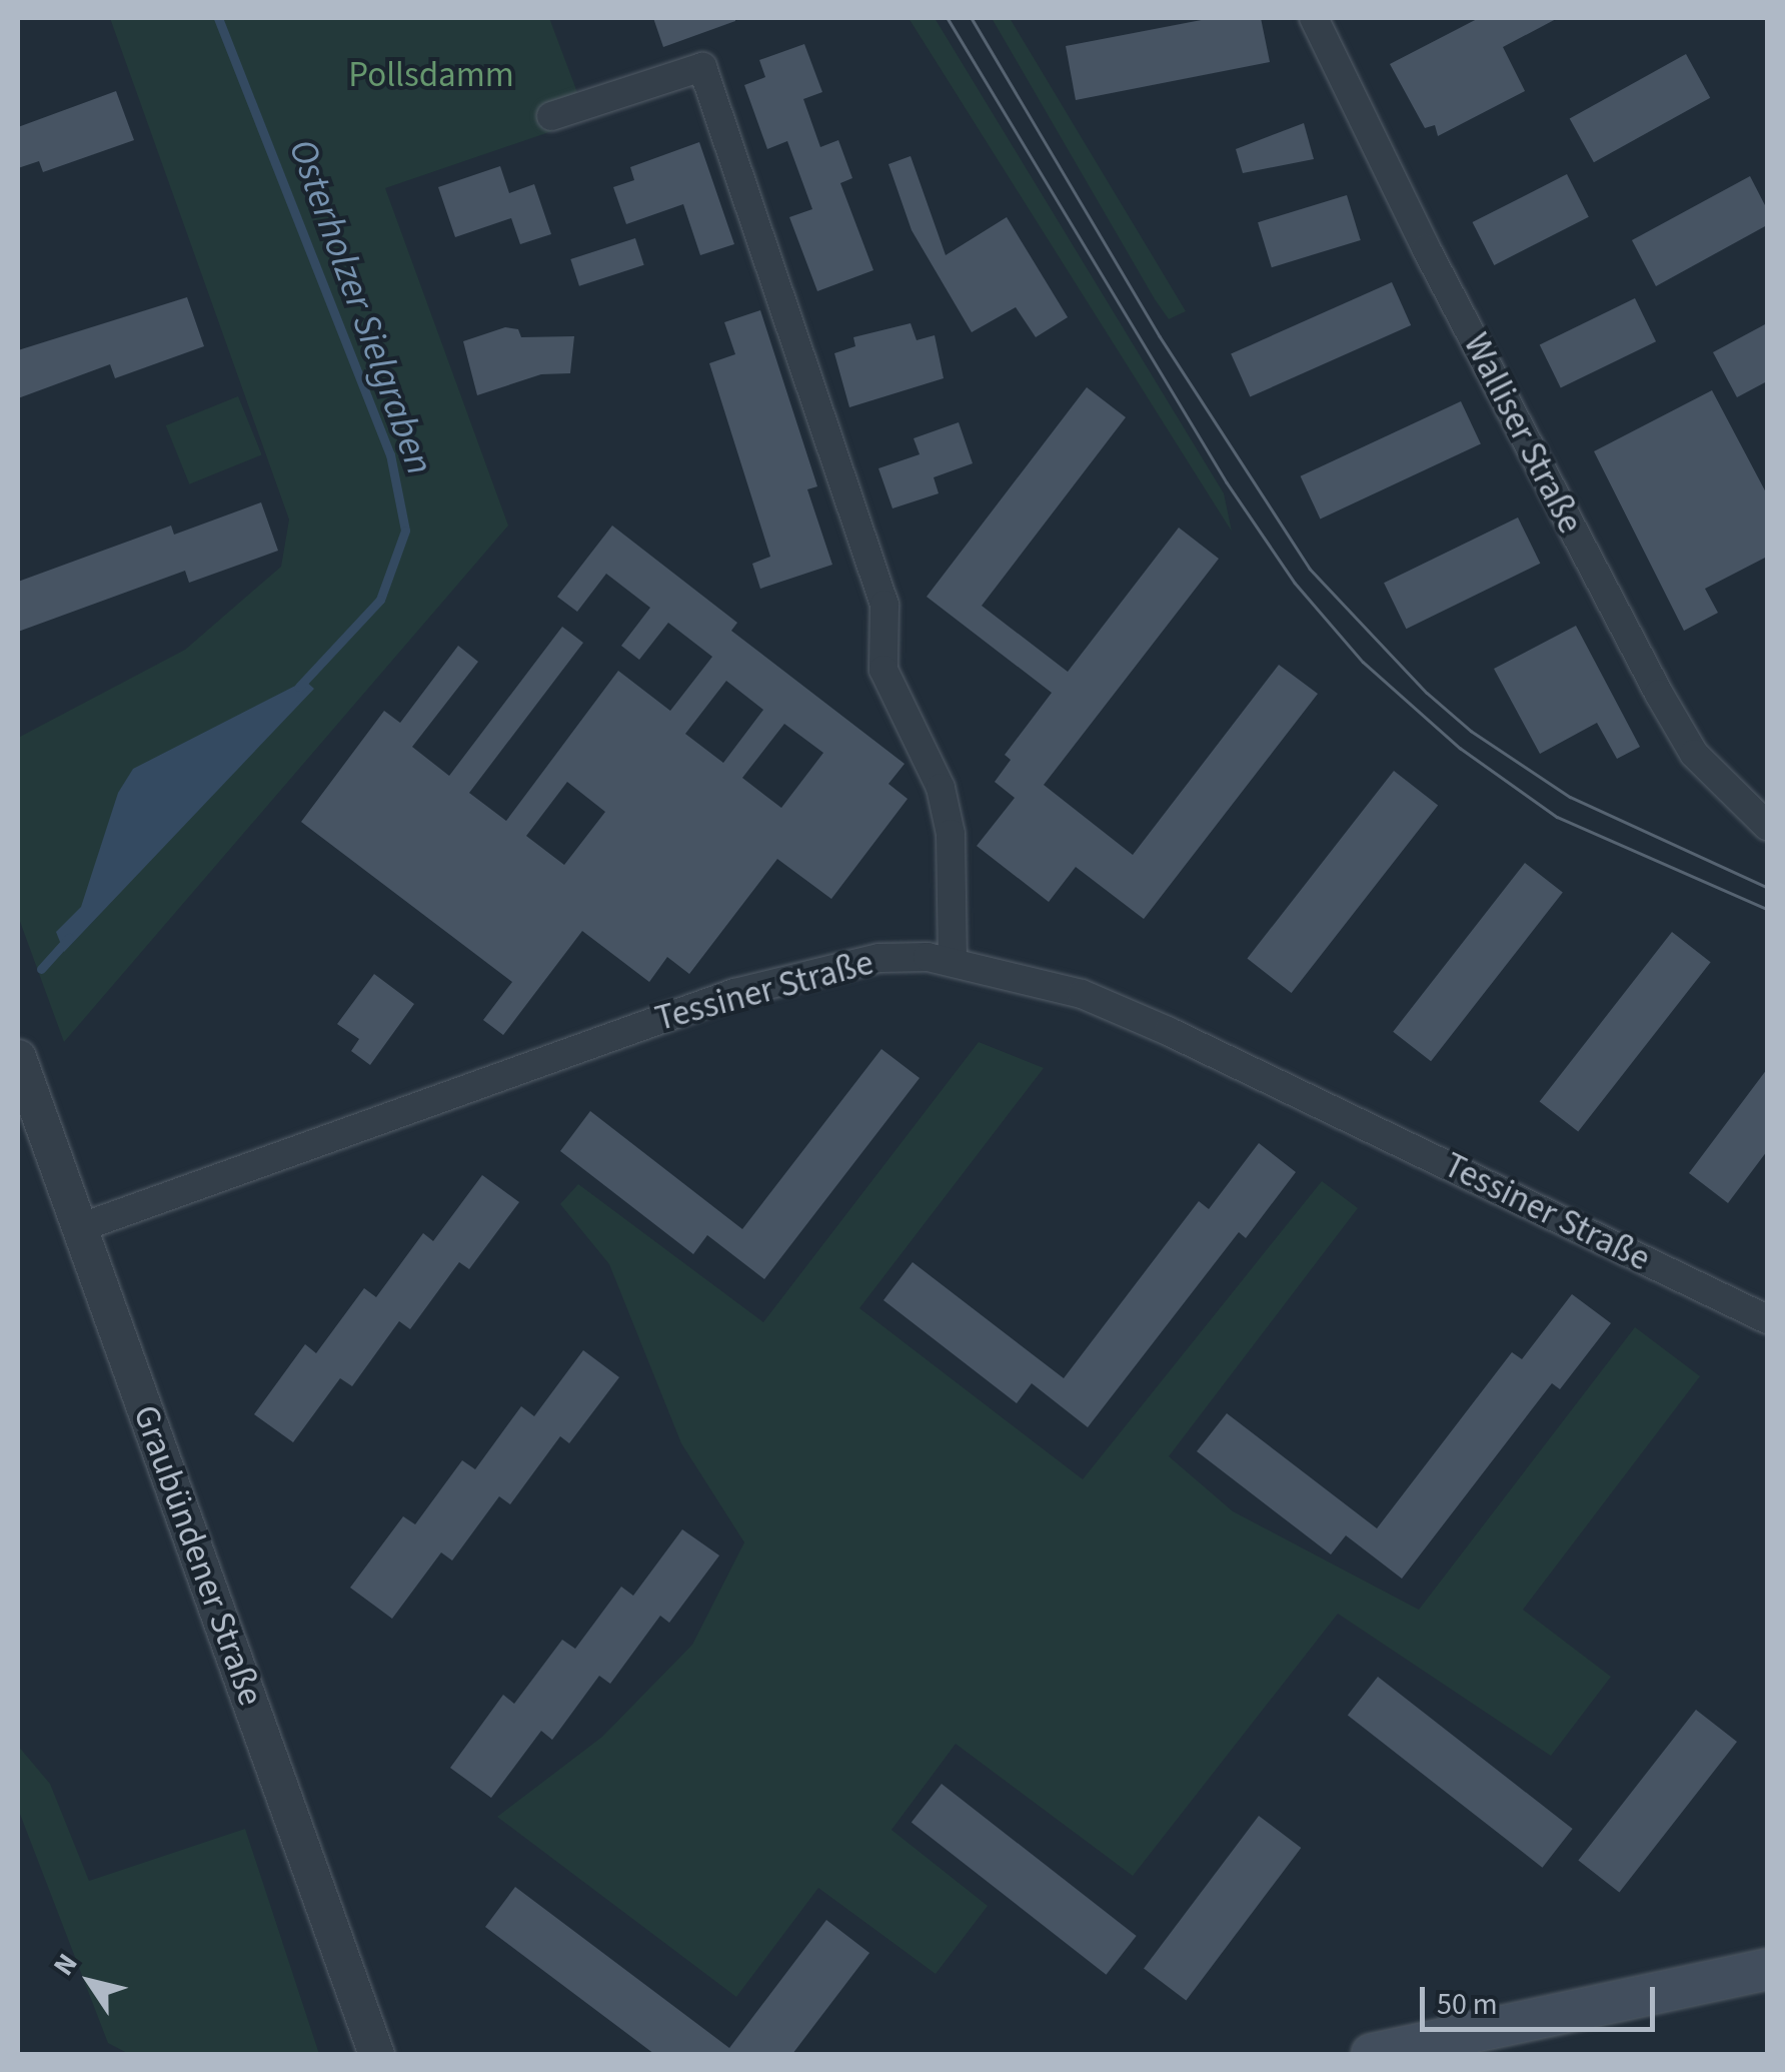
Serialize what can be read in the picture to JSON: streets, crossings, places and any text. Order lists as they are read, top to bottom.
{
  "streets": {
    "street": ["Walliser Straße", "Tessiner Straße", "Graubündener Straße"]
  },
  "crossings": [
    ["Tessiner Straße", "Graubündener Straße"]
  ],
  "water": ["Osterholzer Sielgraben"],
  "parks": ["Pollsdamm"],
  "scale_bar": "50 m",
  "north": "top left"
}
